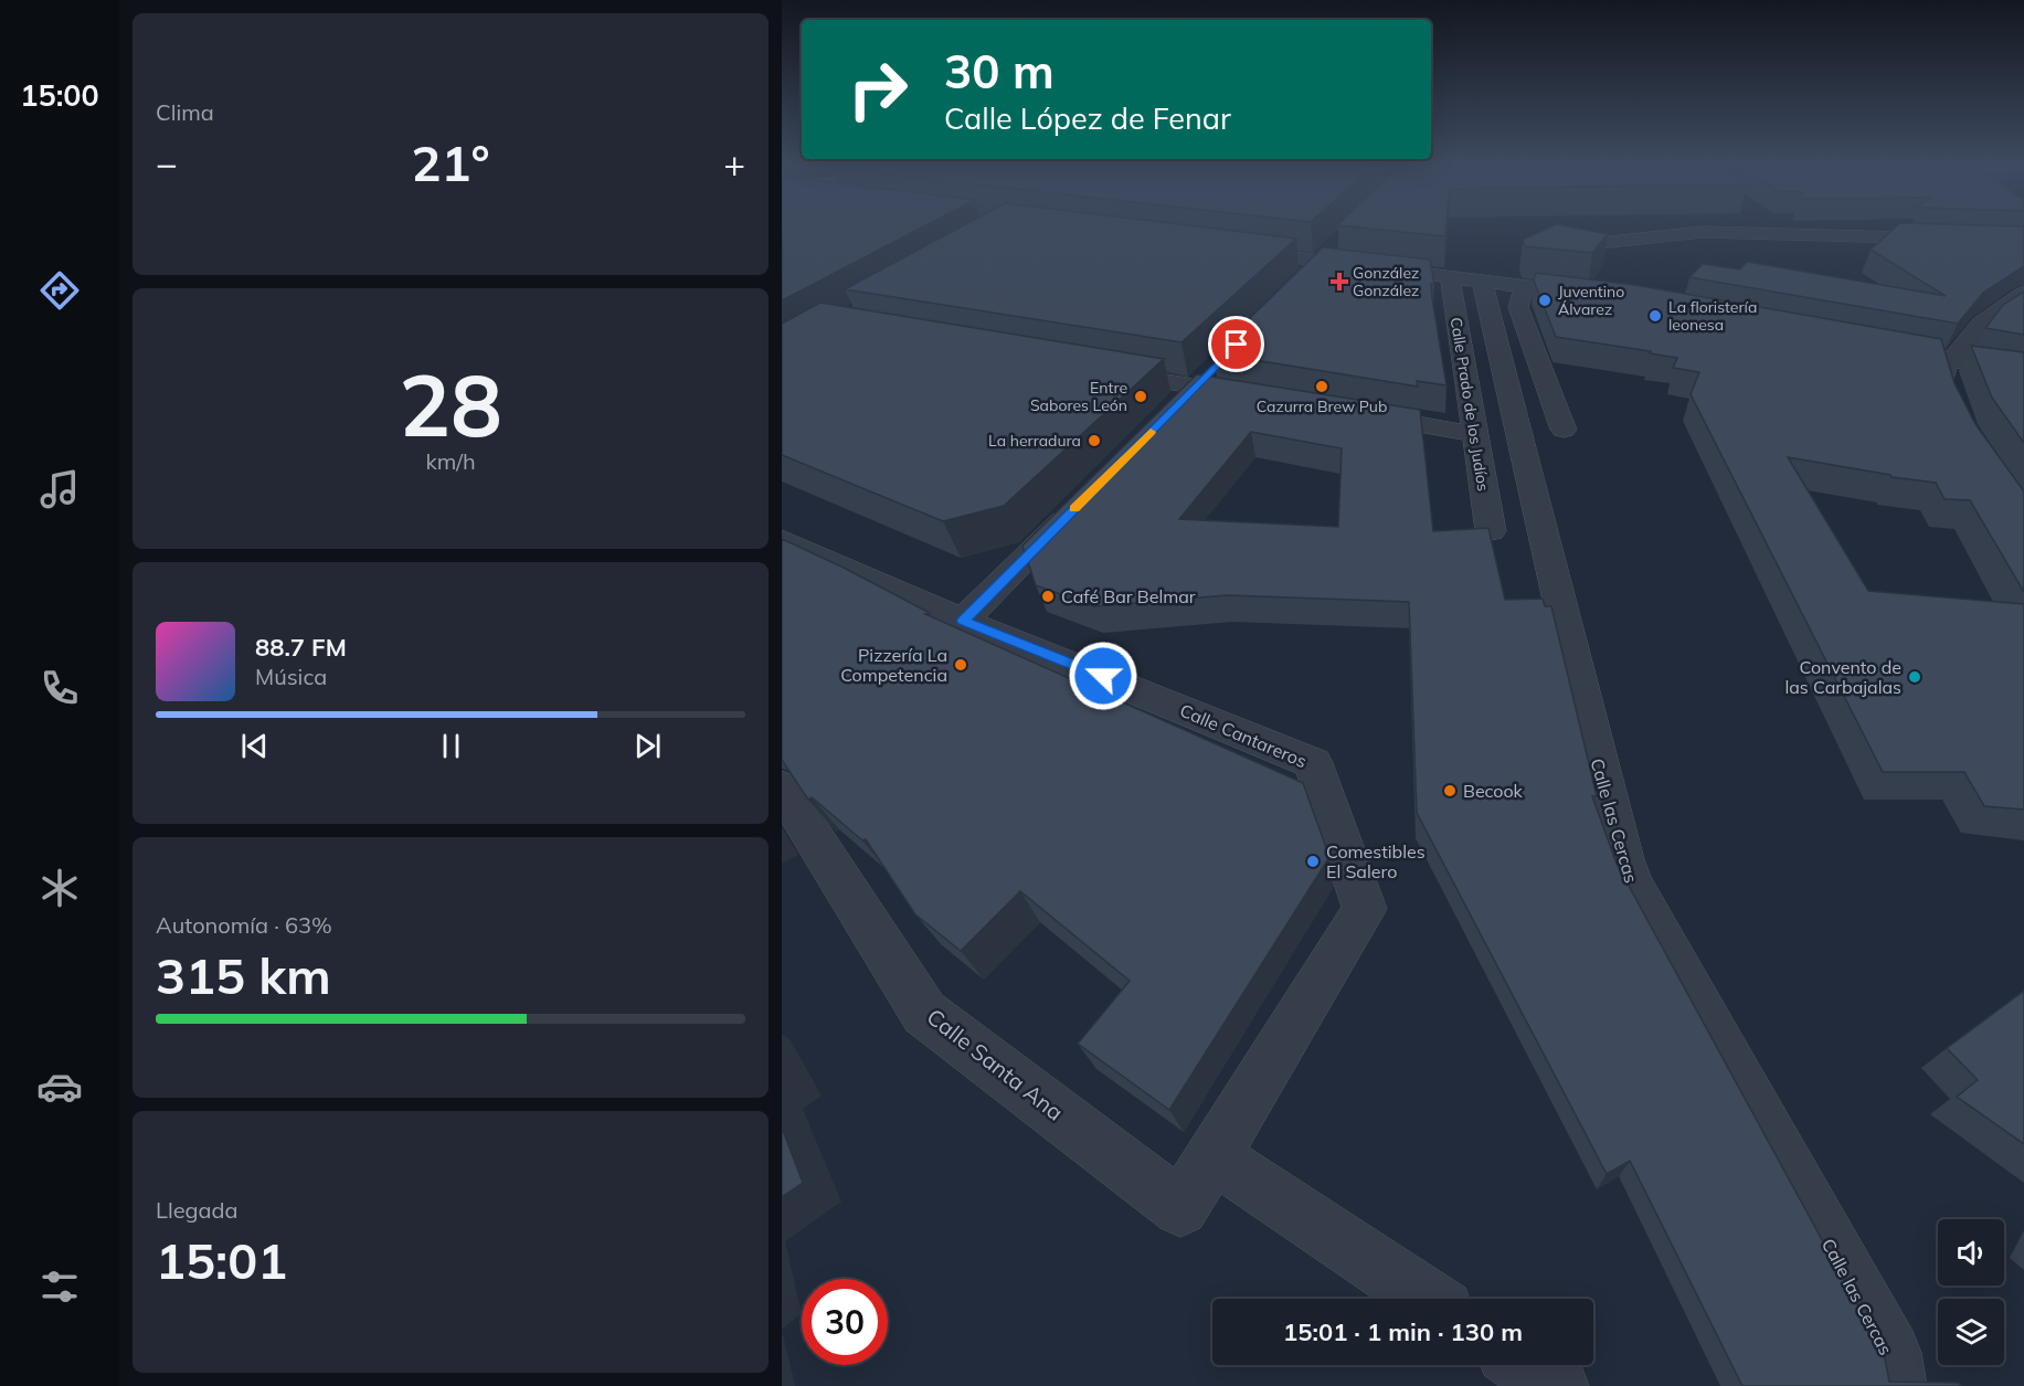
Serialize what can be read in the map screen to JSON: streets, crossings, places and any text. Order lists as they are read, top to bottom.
{
  "streets": {
    "street": [
      "Calle Prado de los Judíos",
      "Calle Cantareros",
      "Calle las Cercas",
      "Calle Santa Ana"
    ]
  },
  "crossings": [
    ["Calle Prado de los Judíos", "Calle las Cercas"],
    ["Calle Cantareros", "Calle Santa Ana"]
  ],
  "places": {
    "health": ["González González"],
    "other": [
      "Juventino Álvarez",
      "La floristería leonesa",
      "Cazurra Brew Pub",
      "Entre Sabores León",
      "La herradura",
      "Café Bar Belmar",
      "Pizzería La Competencia",
      "Convento de las Carbajalas",
      "Becook",
      "Comestibles El Salero"
    ]
  },
  "page": {
    "tabs": "15:00",
    "tile": [
      "Clima",
      ["28", "km/h"],
      ["Autonomía · 63%", "315 km"],
      ["Llegada", "15:01"]
    ],
    "turn": ["30 m", "Calle López de Fenar"],
    "heat": ["−", "21°", "+"],
    "song": ["88.7 FM", "Música"],
    "limit": "30",
    "trip": "15:01 · 1 min · 130 m"
  }
}
